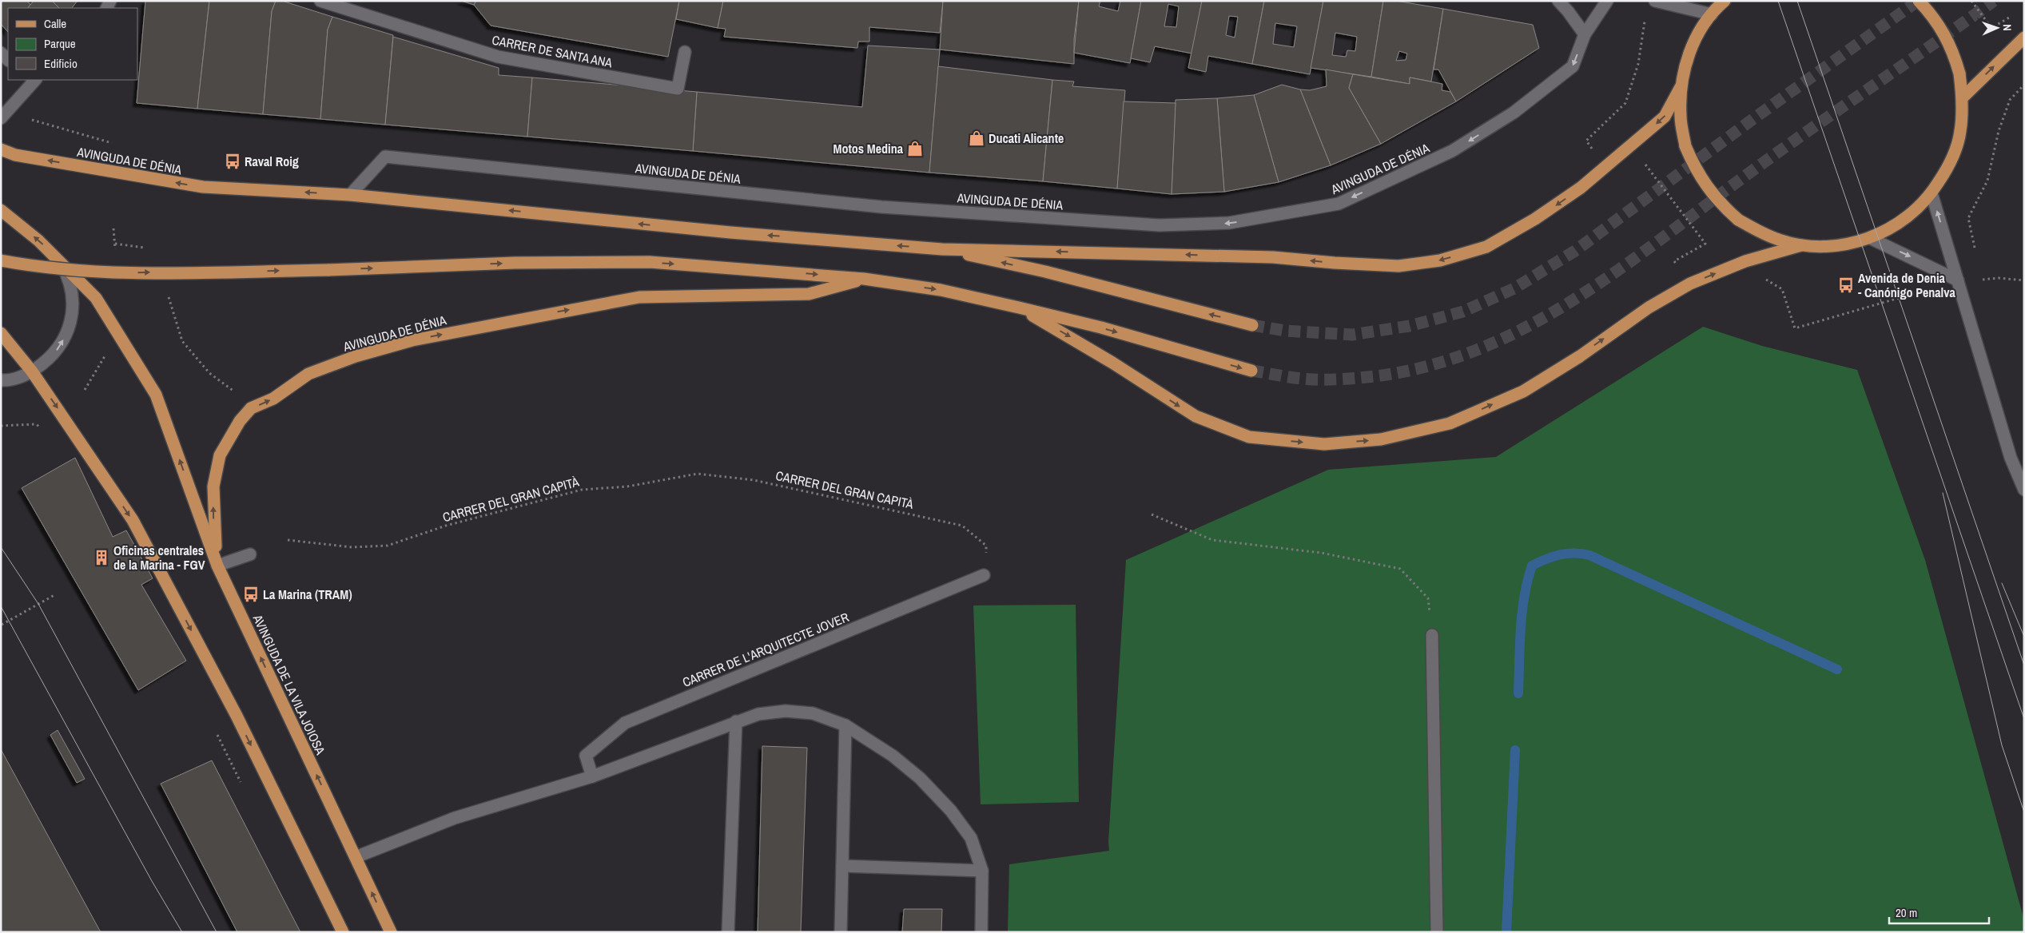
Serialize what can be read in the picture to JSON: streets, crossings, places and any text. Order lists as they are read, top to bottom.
{
  "streets": {
    "main road": ["AVINGUDA DE DÉNIA", "AVINGUDA DE LA VILA JOIOSA"],
    "street": ["CARRER DE SANTA ANA", "CARRER DE L'ARQUITECTE JOVER"],
    "path": ["CARRER DEL GRAN CAPITÀ"]
  },
  "crossings": [
    ["AVINGUDA DE DÉNIA", "AVINGUDA DE LA VILA JOIOSA"],
    ["CARRER DEL GRAN CAPITÀ", "CARRER DE L'ARQUITECTE JOVER"]
  ],
  "places": {
    "shop": ["Ducati Alicante", "Motos Medina"],
    "bus stop": ["Raval Roig", "Avenida de Denia - Canónigo Penalva", "La Marina (TRAM)"],
    "building": ["Oficinas centrales de la Marina - FGV"]
  },
  "legend": ["Calle", "Parque", "Edificio"],
  "scale_bar": "20 m",
  "north": "right"
}
